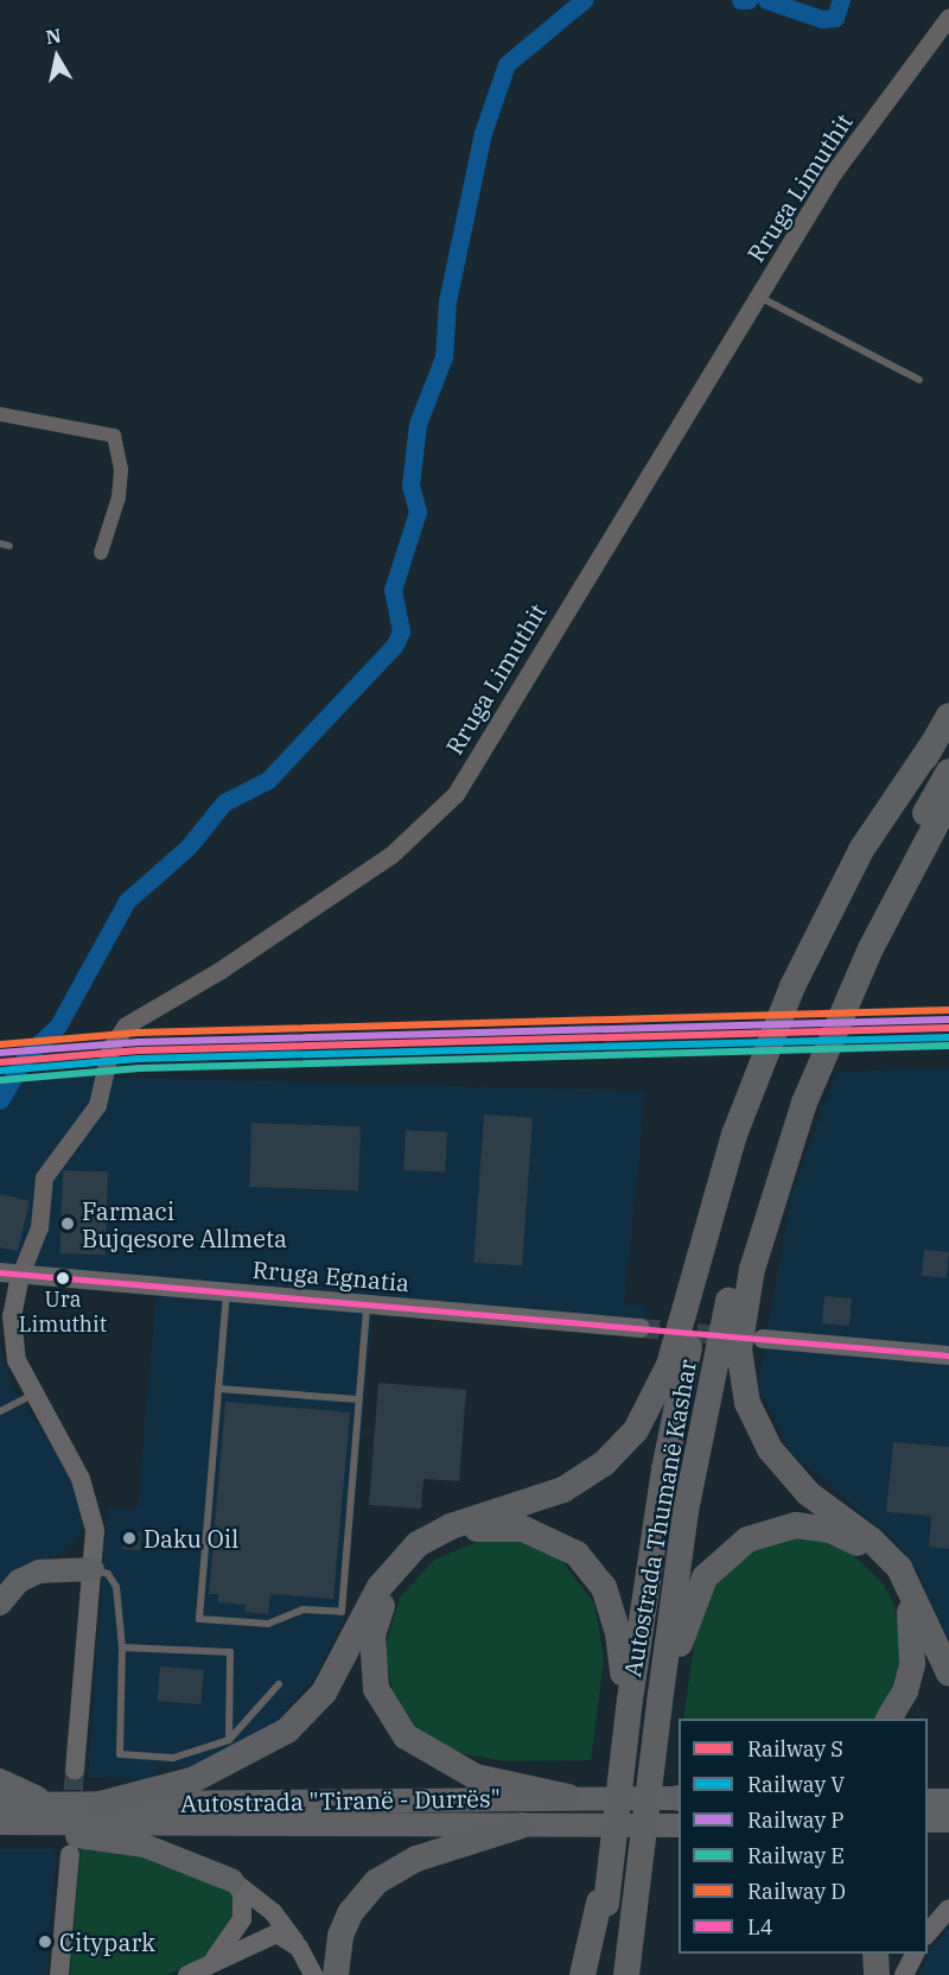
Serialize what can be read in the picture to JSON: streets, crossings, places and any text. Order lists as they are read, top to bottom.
{
  "streets": {
    "highway": ["Autostrada Thumanë Kashar", "Autostrada \"Tiranë - Durrës\""],
    "main road": ["Rruga Egnatia"],
    "street": ["Rruga Limuthit"]
  },
  "crossings": [
    ["Rruga Limuthit", "Rruga Egnatia"]
  ],
  "places": [
    "Farmaci Bujqesore Allmeta",
    "Ura Limuthit",
    "Daku Oil",
    "Citypark"
  ],
  "lines": [
    "rail line D",
    "rail line P",
    "rail line S",
    "rail line V",
    "rail line E",
    "transit line L4"
  ],
  "legend": [
    "Railway S",
    "Railway V",
    "Railway P",
    "Railway E",
    "Railway D",
    "L4"
  ],
  "north": "top"
}
